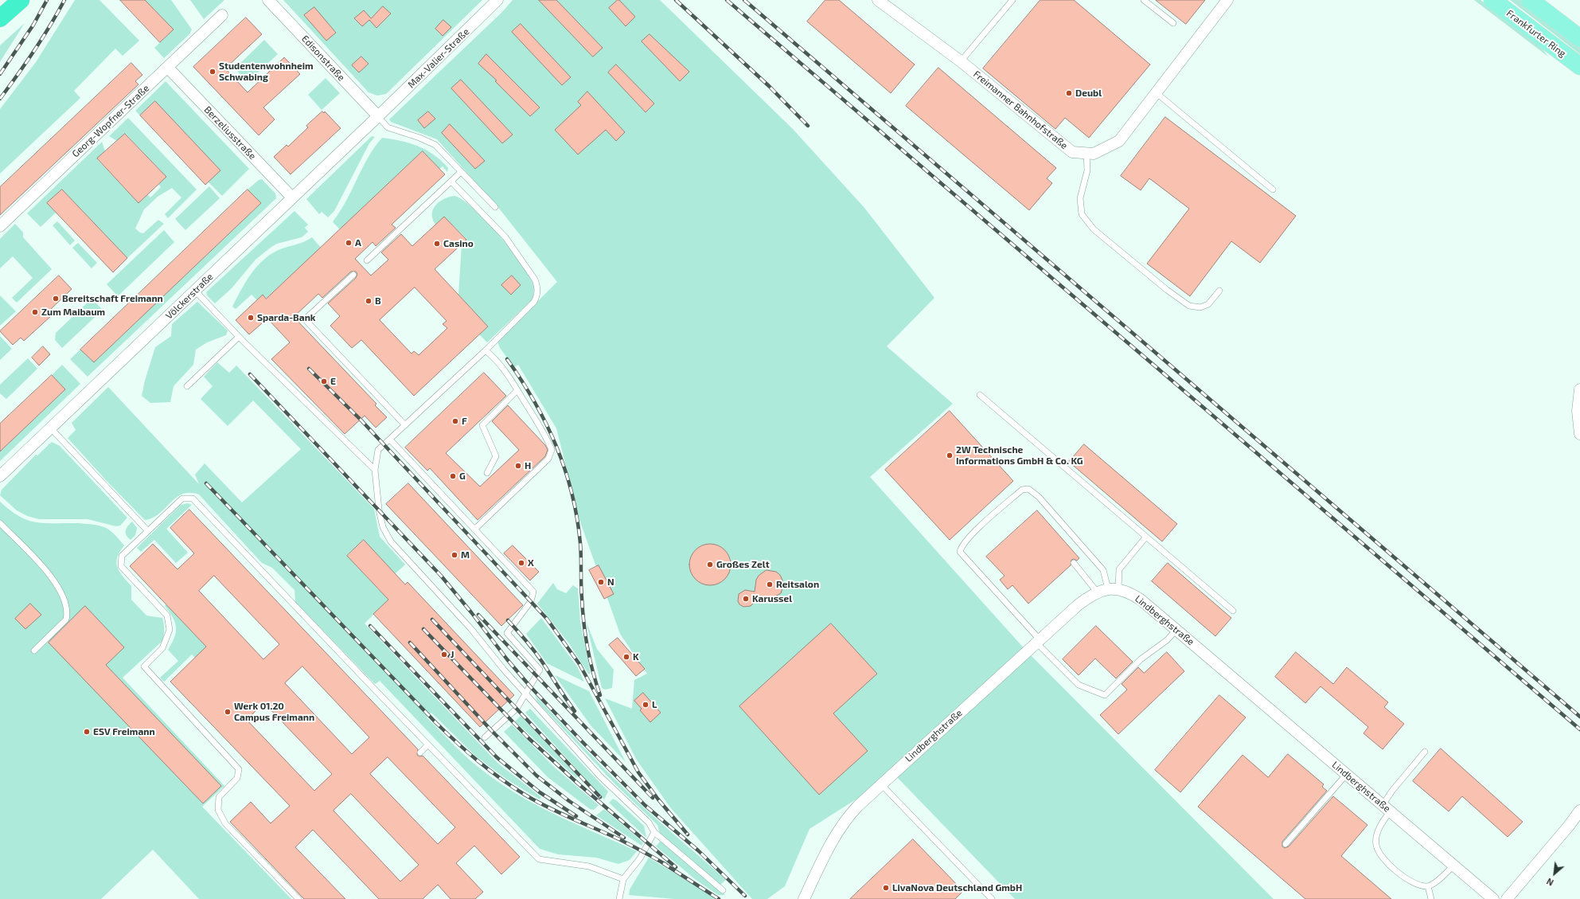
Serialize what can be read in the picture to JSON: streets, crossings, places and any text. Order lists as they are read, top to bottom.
{
  "streets": {
    "main road": ["Frankfurter Ring"],
    "street": [
      "Edisonstraße",
      "Max-Valier-Straße",
      "Freimanner Bahnhofstraße",
      "Georg-Wopfner-Straße",
      "Berzeliusstraße",
      "Völckerstraße",
      "Lindberghstraße"
    ]
  },
  "crossings": [
    ["Edisonstraße", "Max-Valier-Straße"],
    ["Edisonstraße", "Völckerstraße"],
    ["Max-Valier-Straße", "Völckerstraße"],
    ["Georg-Wopfner-Straße", "Berzeliusstraße"],
    ["Berzeliusstraße", "Völckerstraße"]
  ],
  "places": [
    "Studentenwohnheim Schwabing",
    "Deubl",
    "A",
    "Casino",
    "Bereitschaft Freimann",
    "B",
    "Zum Maibaum",
    "Sparda-Bank",
    "E",
    "F",
    "2W Technische Informations GmbH & Co. KG",
    "H",
    "G",
    "M",
    "X",
    "Großes Zelt",
    "N",
    "Reitsalon",
    "Karussel",
    "J",
    "K",
    "L",
    "Werk 01.20 Campus Freimann",
    "ESV Freimann",
    "LivaNova Deutschland GmbH"
  ],
  "north": "bottom left"
}
